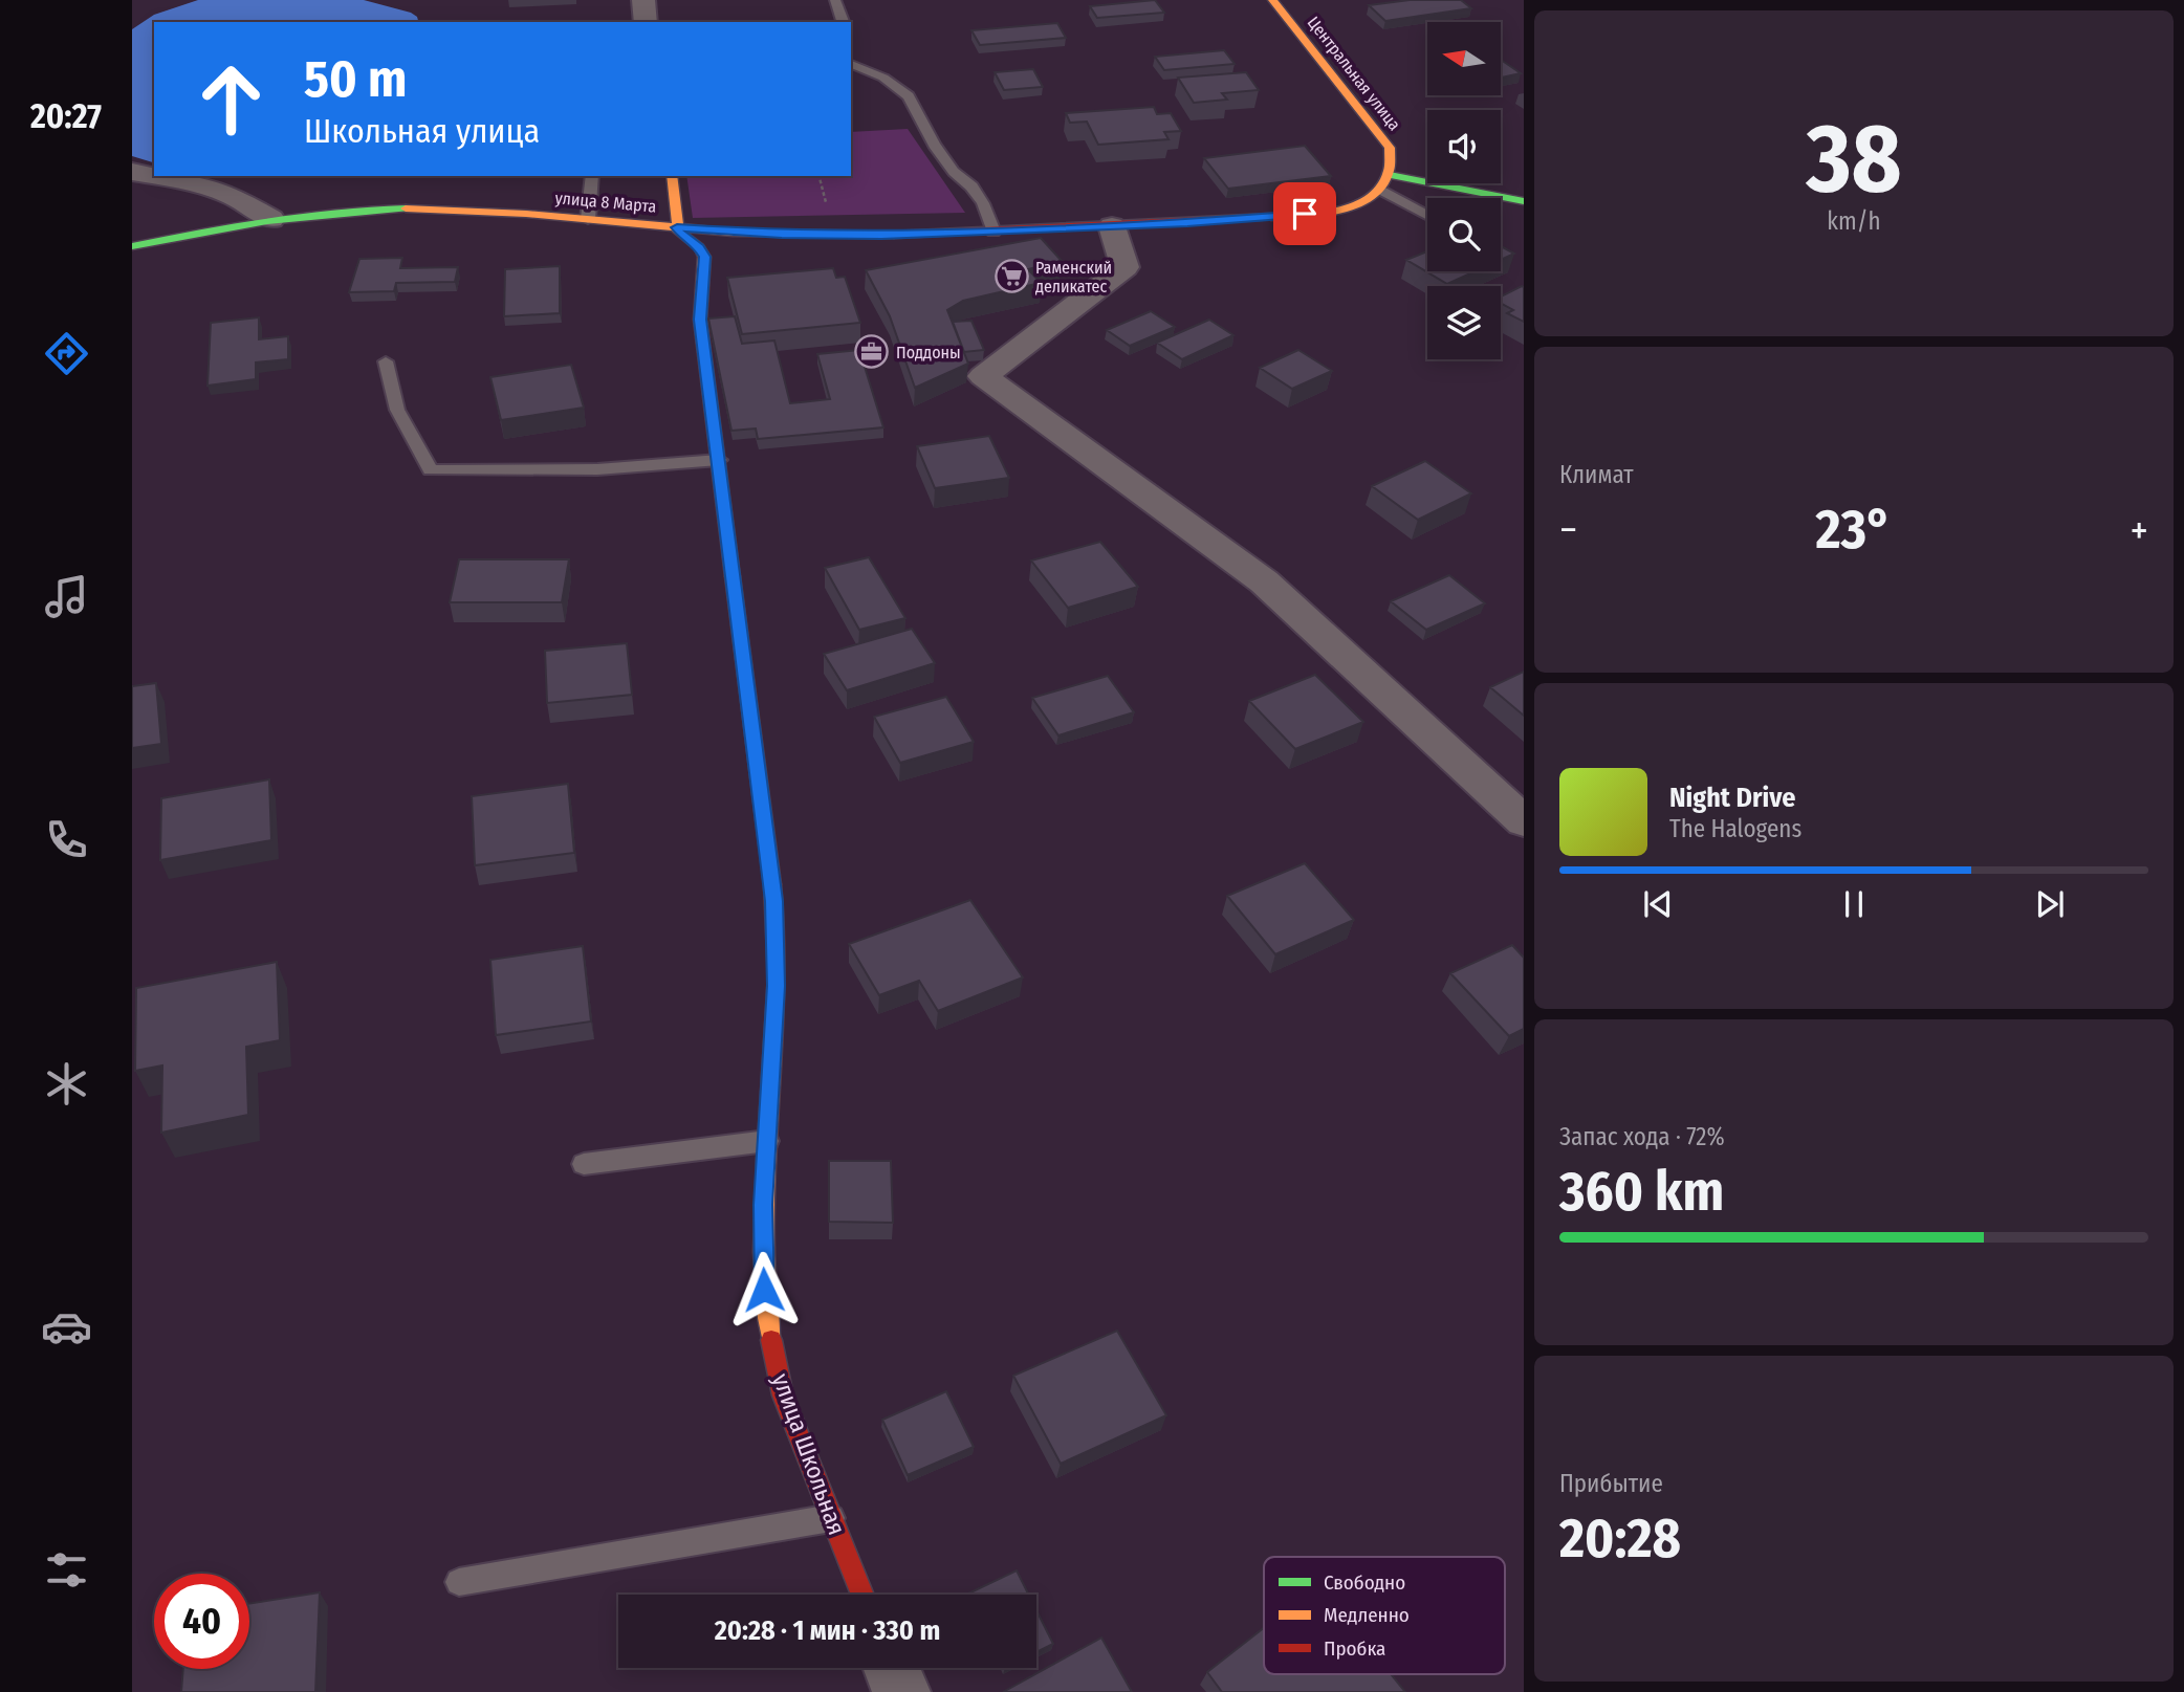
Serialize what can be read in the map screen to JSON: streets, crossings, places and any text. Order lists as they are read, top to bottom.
{
  "streets": {
    "main road": ["Центральная улица", "улица 8 Марта", "улица Школьная"]
  },
  "crossings": [
    ["Центральная улица", "улица 8 Марта"],
    ["улица 8 Марта", "улица Школьная"]
  ],
  "places": {
    "supermarket": ["Раменский деликатес"],
    "office": ["Поддоны"]
  },
  "legend": ["Свободно", "Медленно", "Пробка"],
  "north": "left",
  "page": {
    "tabs": "20:27",
    "tile": [
      ["38", "km/h"],
      "Климат",
      ["Запас хода · 72%", "360 km"],
      ["Прибытие", "20:28"]
    ],
    "turn": ["50 m", "Школьная улица"],
    "heat": ["−", "23°", "+"],
    "song": ["Night Drive", "The Halogens"],
    "limit": "40",
    "trip": "20:28 · 1 мин · 330 m"
  }
}
